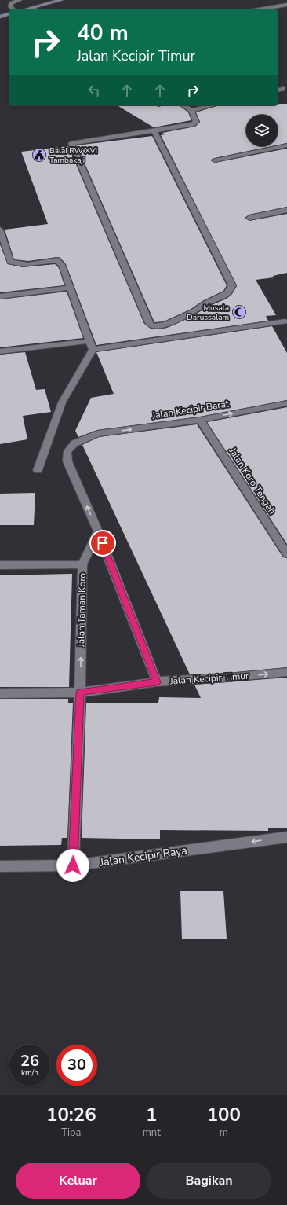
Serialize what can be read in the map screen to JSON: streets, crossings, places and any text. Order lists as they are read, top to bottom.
{
  "streets": {
    "street": [
      "Jalan Kecipir Barat",
      "Jalan Koro Tengah",
      "Jalan Taman Koro",
      "Jalan Kecipir Timur",
      "Jalan Kecipir Raya"
    ]
  },
  "crossings": [
    ["Jalan Kecipir Barat", "Jalan Koro Tengah"],
    ["Jalan Kecipir Barat", "Jalan Taman Koro"],
    ["Jalan Taman Koro", "Jalan Kecipir Timur"],
    ["Jalan Taman Koro", "Jalan Kecipir Raya"]
  ],
  "one_way": ["Jalan Kecipir Timur", "Jalan Kecipir Raya"],
  "places": {
    "public building": ["Balai RW XVI Tambakaji"],
    "mosque": ["Musala Darussalam"]
  },
  "page": {
    "turn": ["40 m", "Jalan Kecipir Timur"],
    "speed": "26 km/h",
    "limit": "30",
    "eta": [
      "10:26",
      "Tiba",
      "1",
      "mnt",
      "100",
      "m"
    ],
    "buttons": ["Keluar", "Bagikan"]
  }
}
